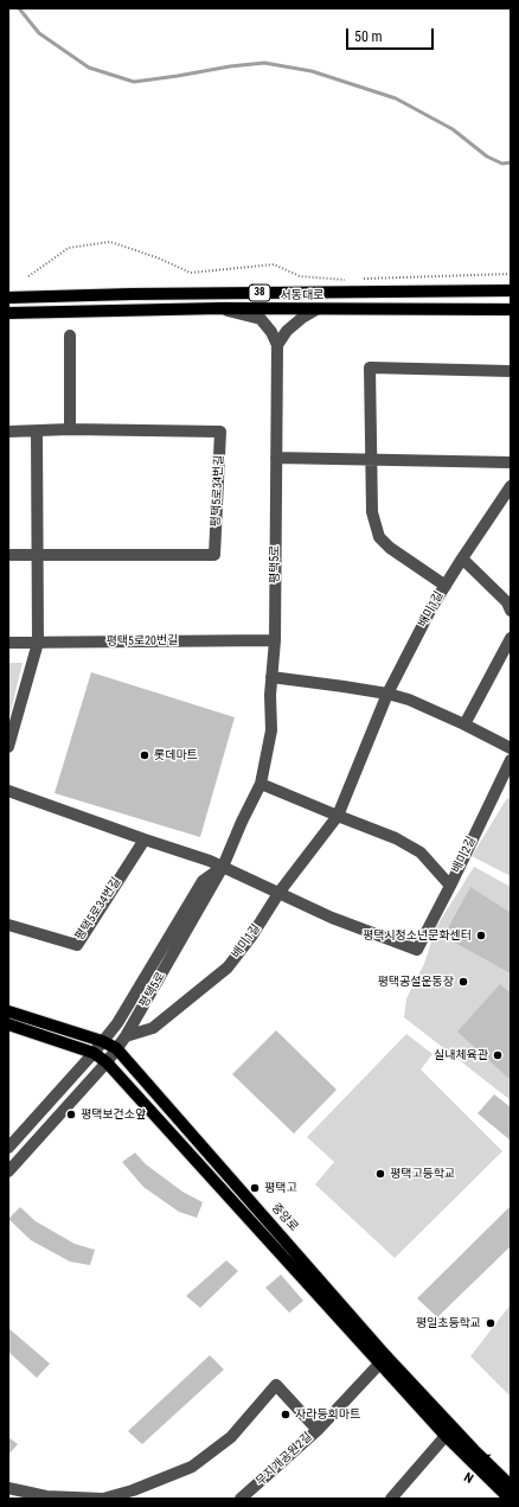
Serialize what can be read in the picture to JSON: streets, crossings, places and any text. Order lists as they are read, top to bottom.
{
  "streets": {
    "main road": ["38", "서동대로", "중앙로"],
    "street": [
      "평택5로34번길",
      "평택5로",
      "배미1길",
      "평택5로20번길",
      "배미2길",
      "무지개공원2길"
    ]
  },
  "crossings": [
    ["평택5로", "배미1길"],
    ["평택5로", "평택5로20번길"],
    ["평택5로", "중앙로"],
    ["배미1길", "배미2길"],
    ["중앙로", "무지개공원2길"]
  ],
  "places": [
    "롯데마트",
    "평택시청소년문화센터",
    "평택공설운동장",
    "실내체육관",
    "평택보건소앞",
    "평택고등학교",
    "평택고",
    "평일초등학교",
    "자라등회마트"
  ],
  "scale_bar": "50 m",
  "north": "bottom left"
}
